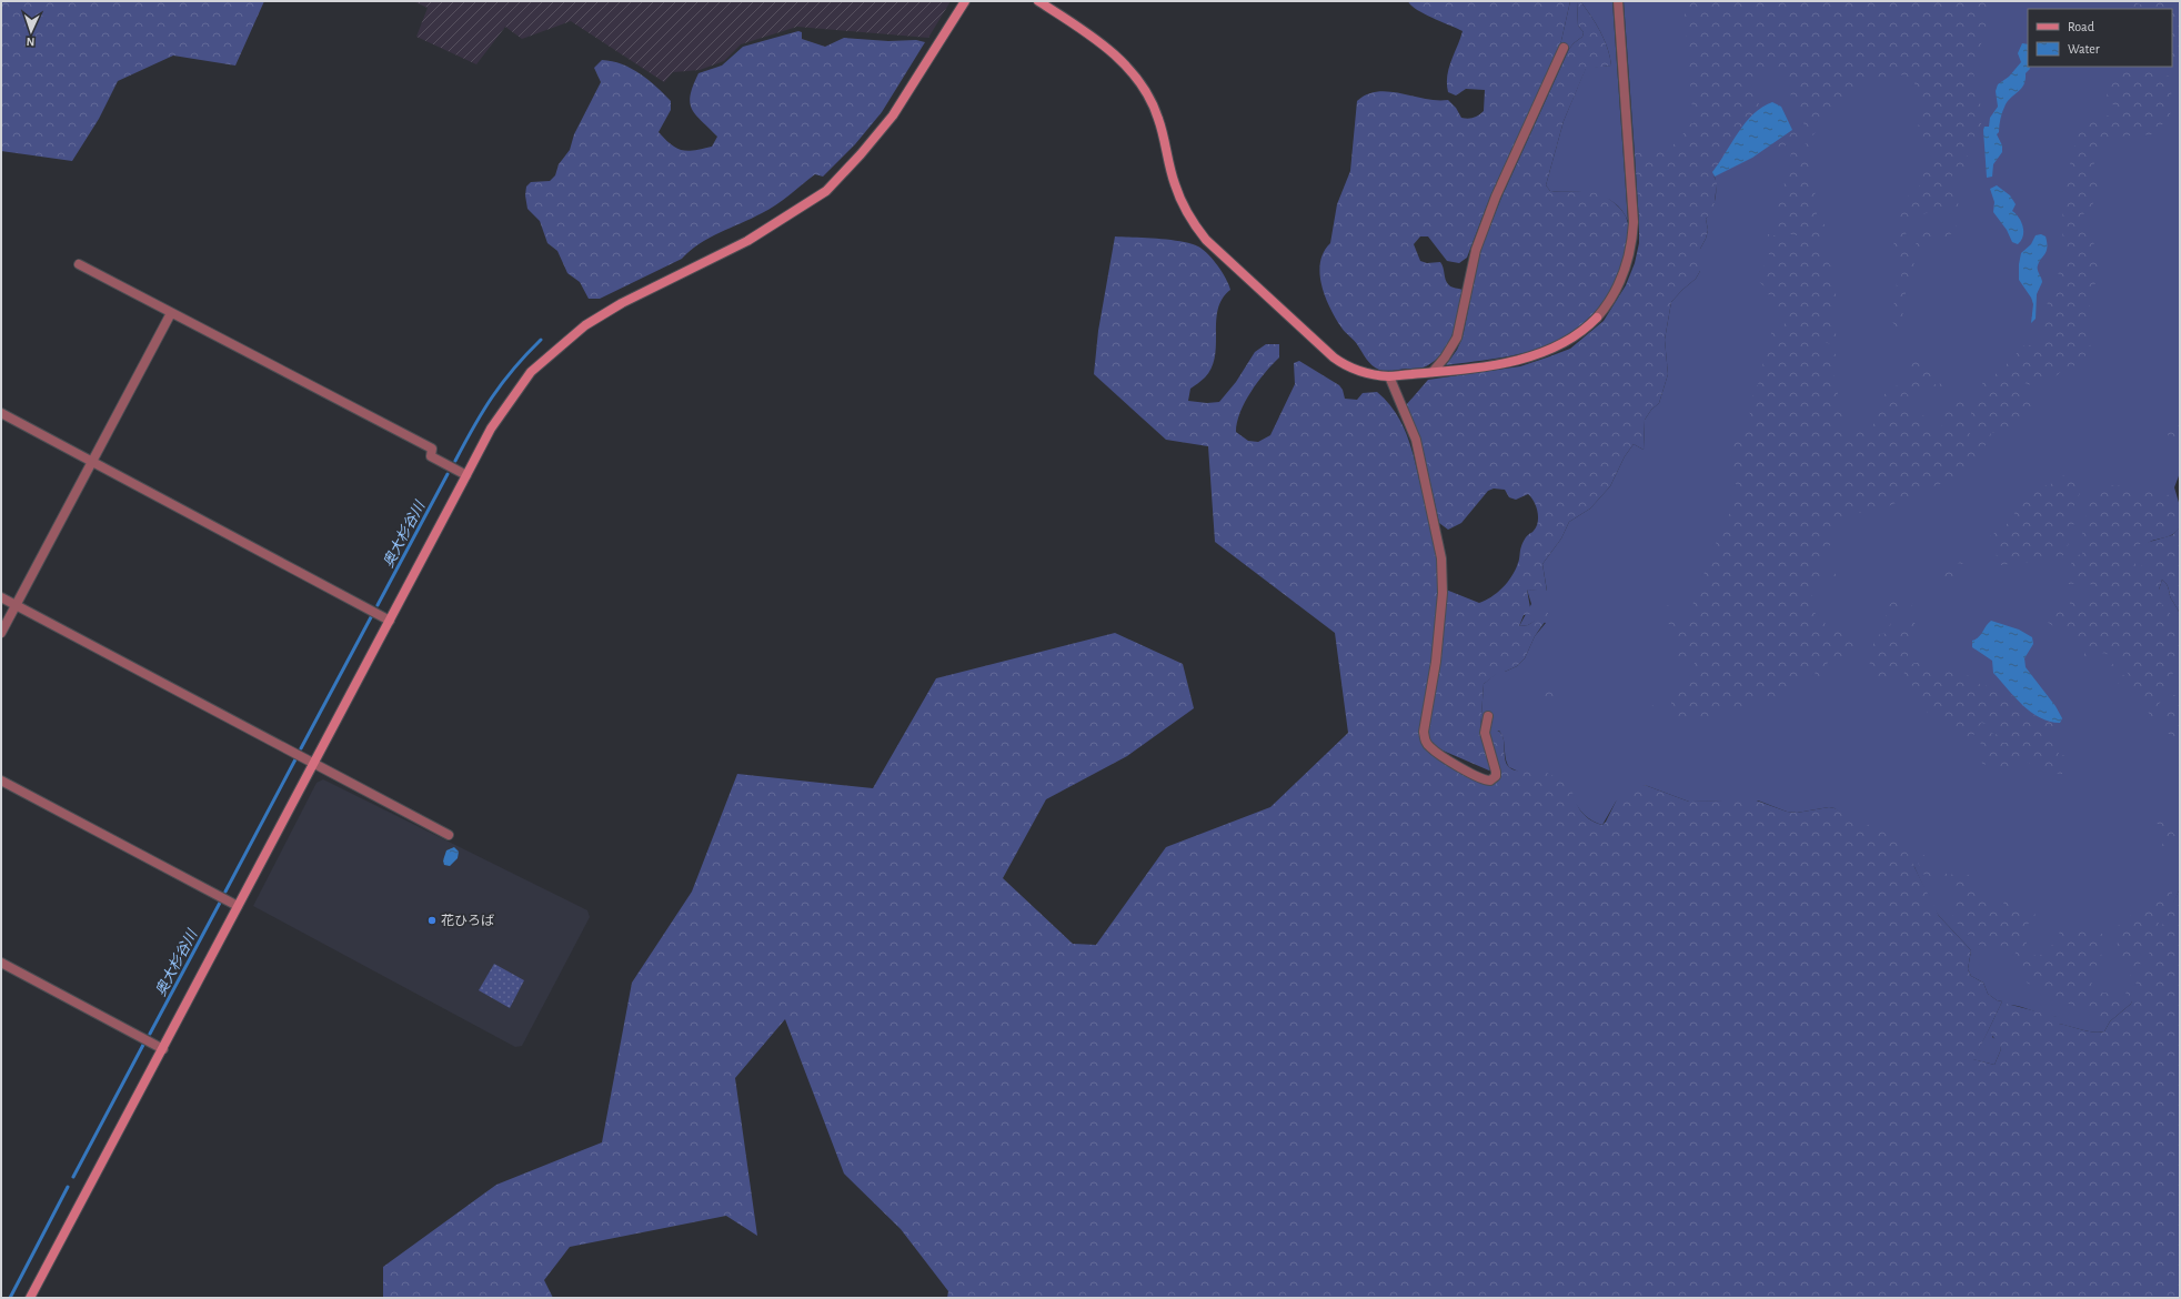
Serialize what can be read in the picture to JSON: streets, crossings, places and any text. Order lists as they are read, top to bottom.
{
  "water": ["奥大杉谷川"],
  "places": ["花ひろば"],
  "legend": ["Road", "Water"],
  "north": "bottom"
}
